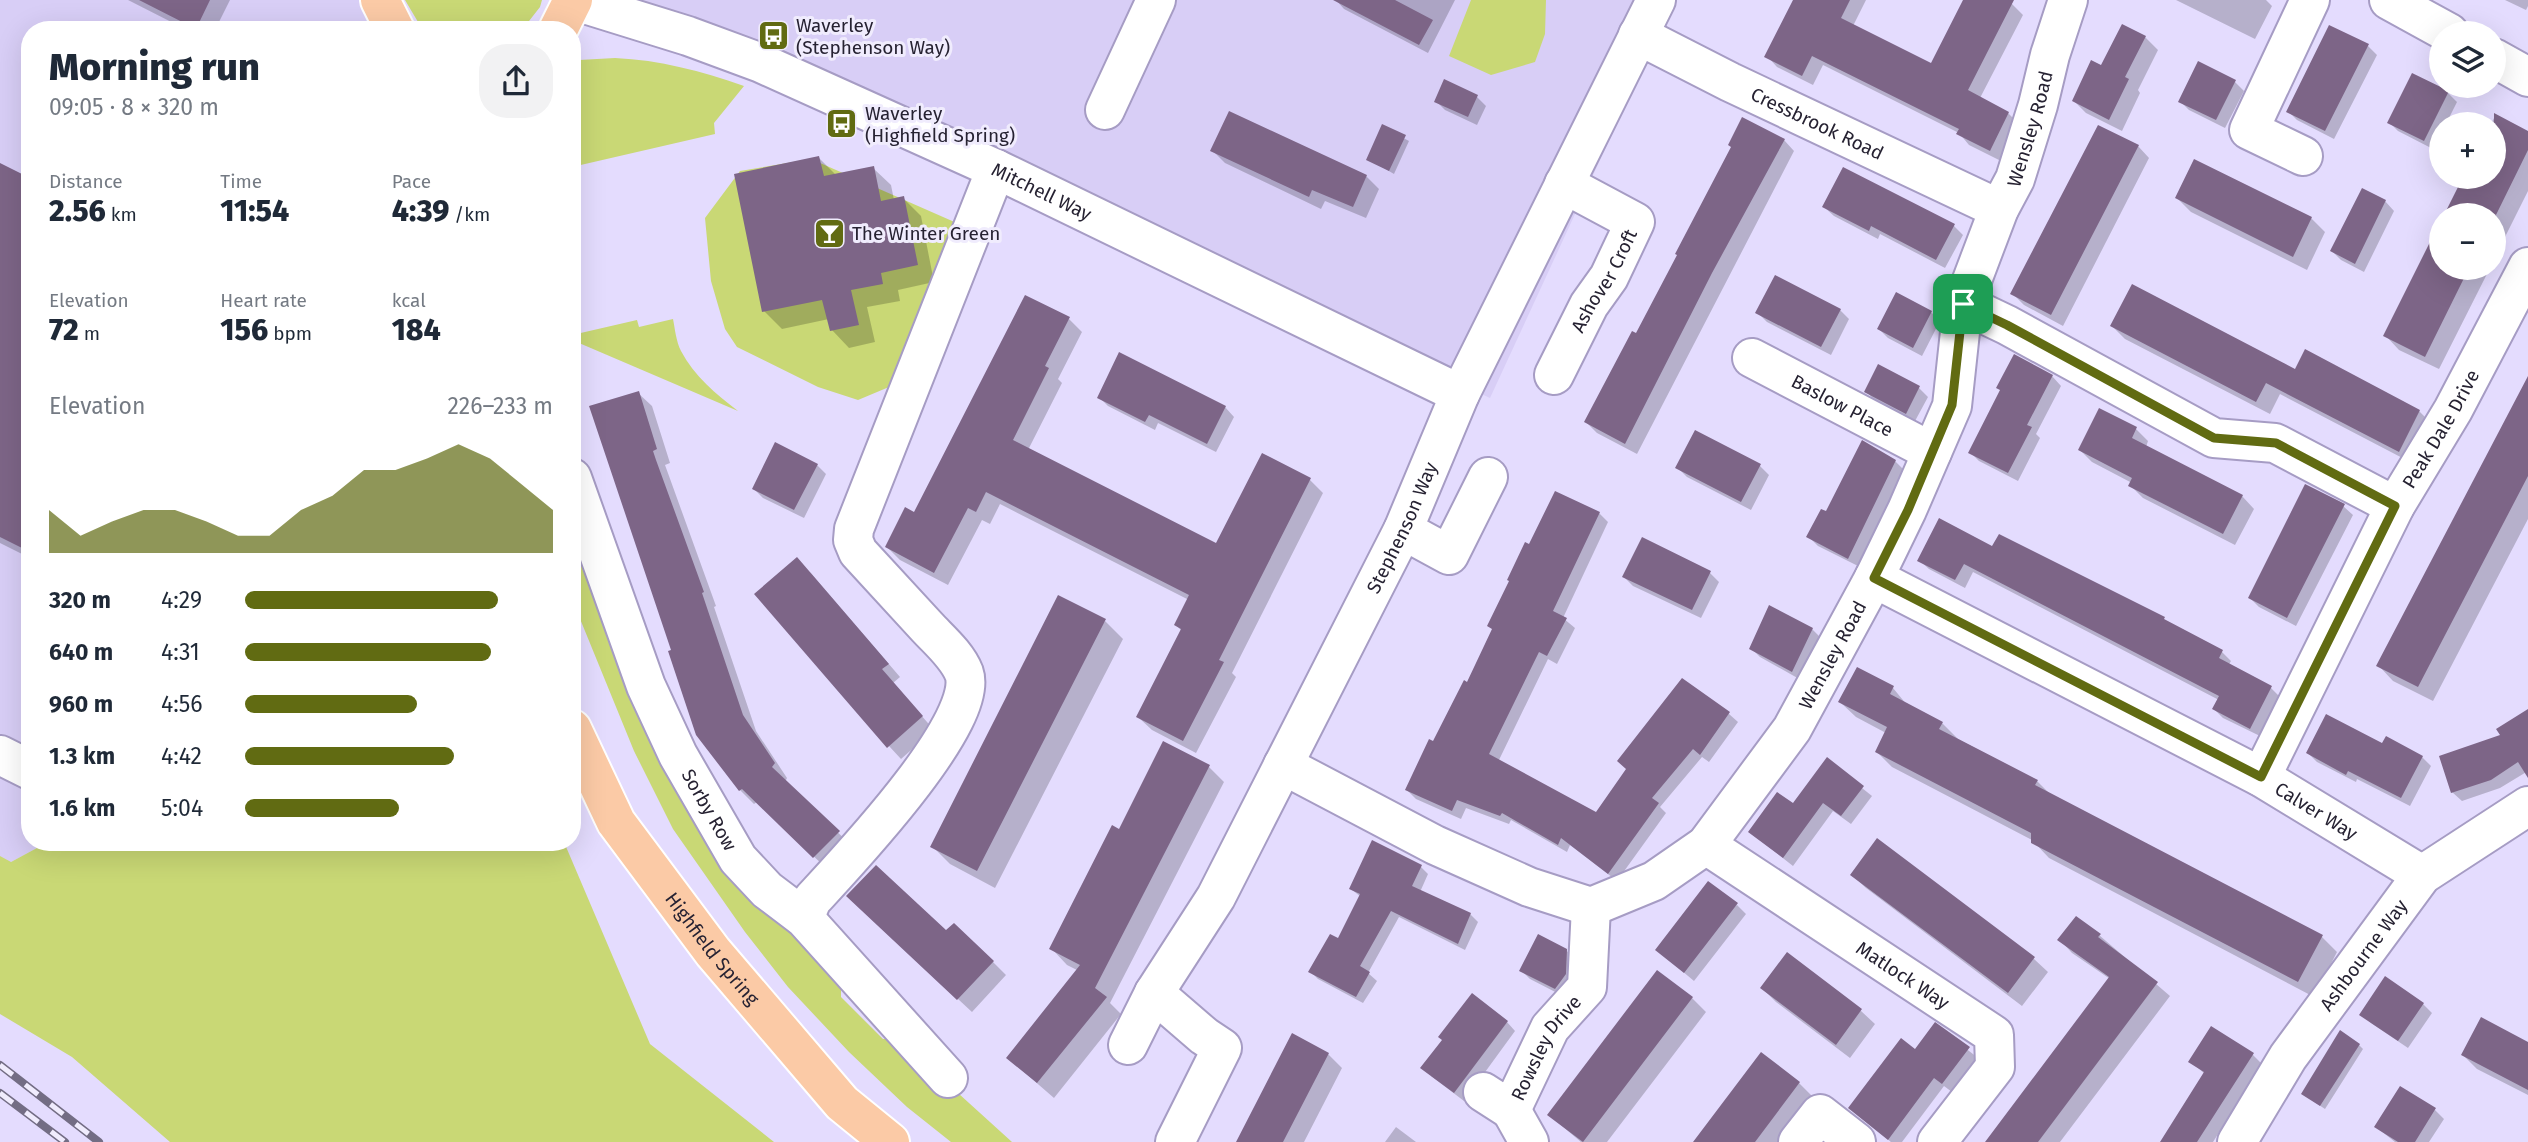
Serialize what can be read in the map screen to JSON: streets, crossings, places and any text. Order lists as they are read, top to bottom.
{
  "streets": {
    "main road": ["Highfield Spring"],
    "street": [
      "Cressbrook Road",
      "Wensley Road",
      "Mitchell Way",
      "Ashover Croft",
      "Baslow Place",
      "Peak Dale Drive",
      "Stephenson Way",
      "Sorby Row",
      "Calver Way",
      "Ashbourne Way",
      "Matlock Way",
      "Rowsley Drive"
    ]
  },
  "crossings": [
    ["Cressbrook Road", "Wensley Road"],
    ["Cressbrook Road", "Stephenson Way"],
    ["Wensley Road", "Baslow Place"],
    ["Wensley Road", "Calver Way"],
    ["Wensley Road", "Matlock Way"],
    ["Wensley Road", "Rowsley Drive"],
    ["Mitchell Way", "Stephenson Way"],
    ["Ashover Croft", "Stephenson Way"],
    ["Peak Dale Drive", "Calver Way"],
    ["Calver Way", "Ashbourne Way"]
  ],
  "places": {
    "bus stop": ["Waverley (Stephenson Way)", "Waverley (Highfield Spring)"],
    "bar": ["The Winter Green"]
  },
  "page": {
    "map_buttons": ["+", "−"],
    "heading": ["Morning run", "09:05 · 8 × 320 m"],
    "stats": [
      ["Distance", "2.56 km"],
      ["Time", "11:54"],
      ["Pace", "4:39 /km"],
      ["Elevation", "72 m"],
      ["Heart rate", "156 bpm"],
      ["kcal", "184"]
    ],
    "chart": ["Elevation", "226–233 m"],
    "list": [
      {
        "name": "320 m",
        "note": "4:29"
      },
      {
        "name": "640 m",
        "note": "4:31"
      },
      {
        "name": "960 m",
        "note": "4:56"
      },
      {
        "name": "1.3 km",
        "note": "4:42"
      },
      {
        "name": "1.6 km",
        "note": "5:04"
      }
    ]
  }
}
